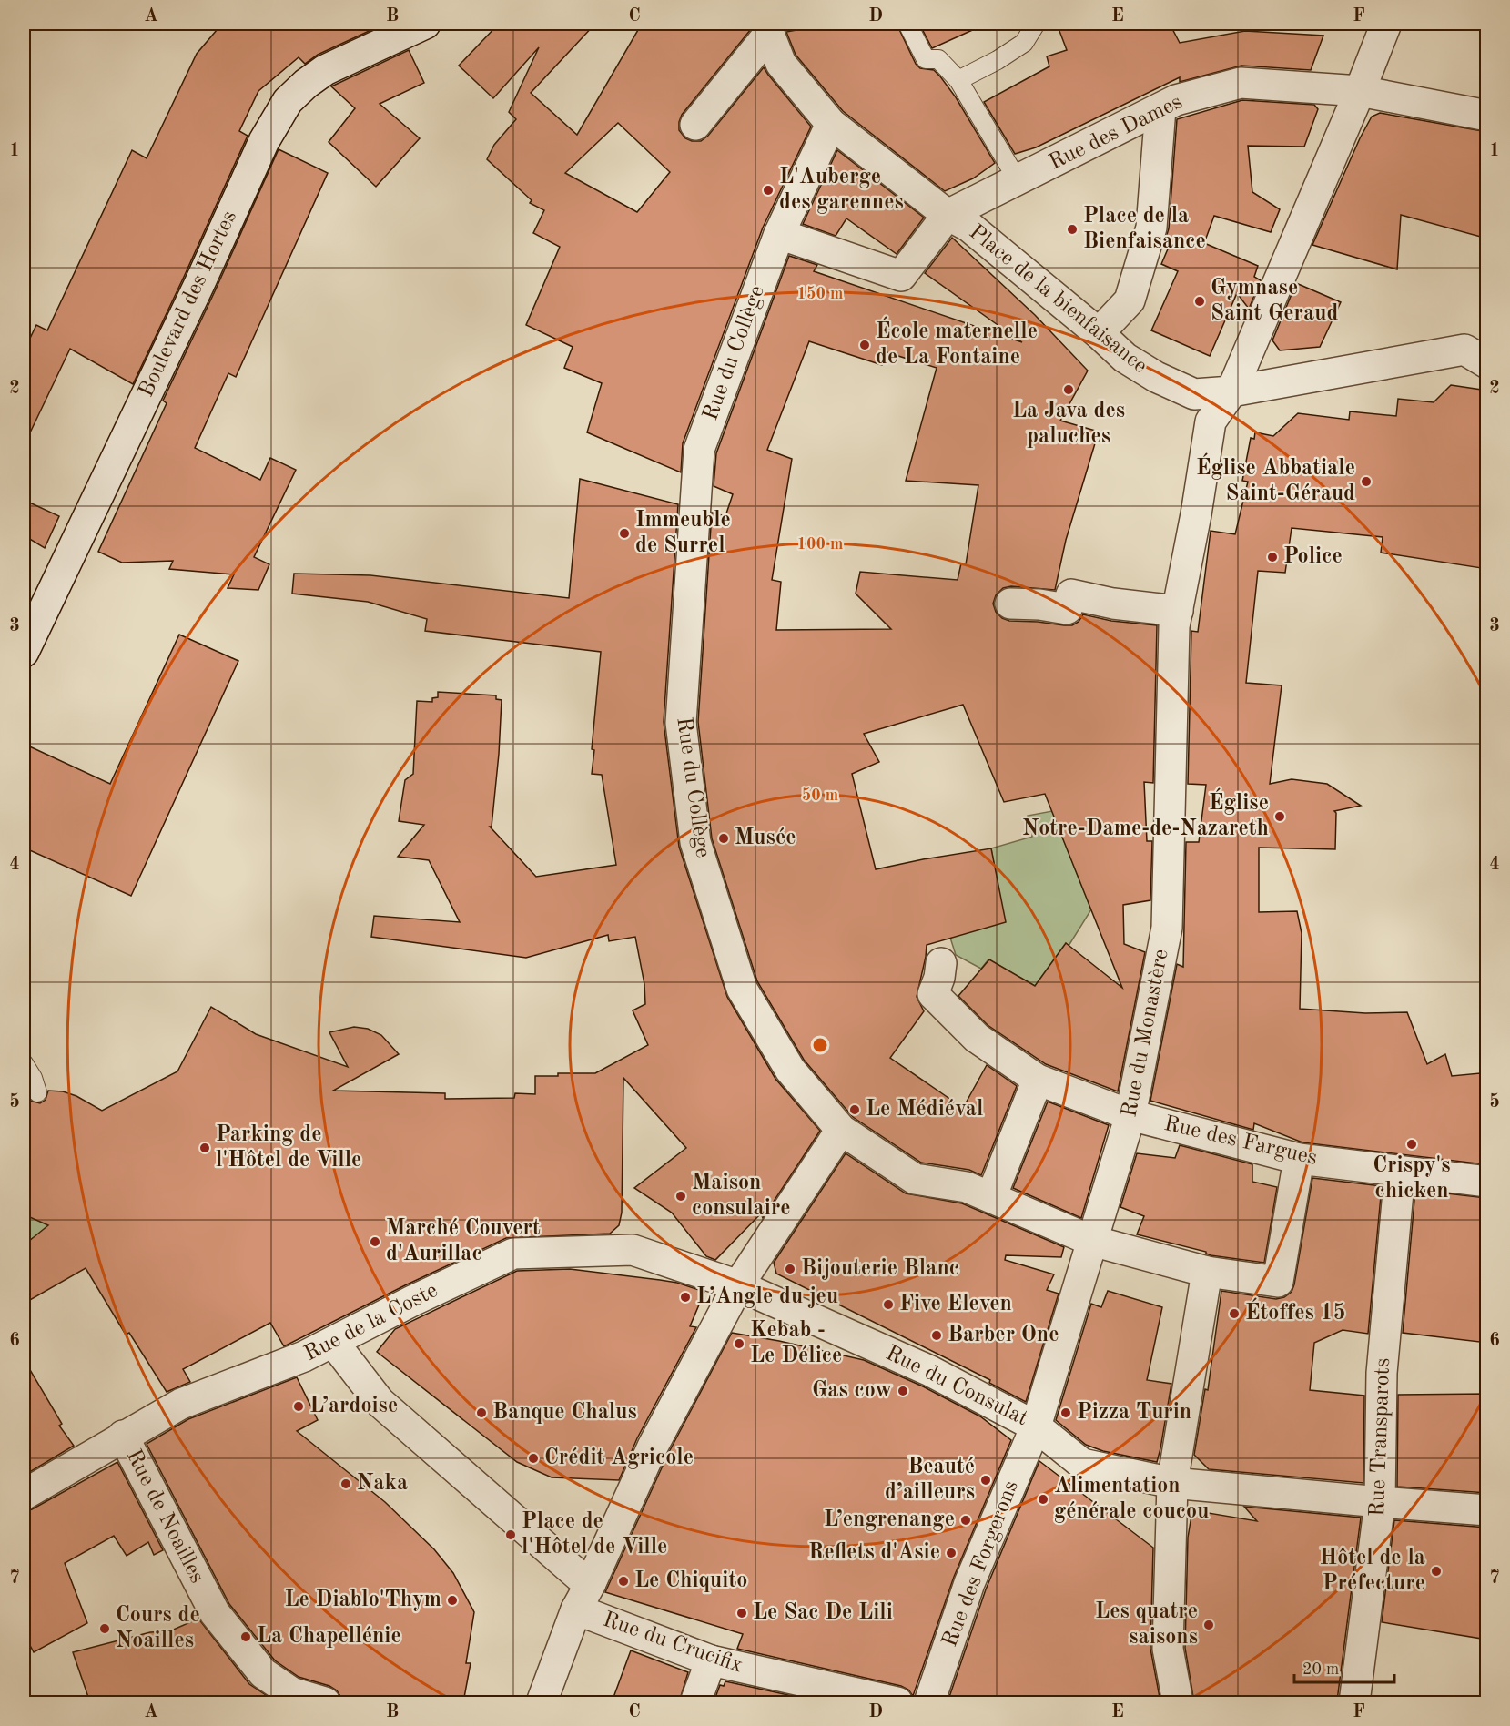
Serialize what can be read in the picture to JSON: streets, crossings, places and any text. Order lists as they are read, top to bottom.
{
  "streets": {
    "street": [
      "Rue des Dames",
      "Place de la bienfaisance",
      "Boulevard des Hortes",
      "Rue du Collège",
      "Rue du Monastère",
      "Rue des Fargues",
      "Rue de la Coste",
      "Rue du Consulat",
      "Rue Transparots",
      "Rue de Noailles",
      "Rue des Forgerons",
      "Rue du Crucifix"
    ]
  },
  "crossings": [
    ["Rue des Dames", "Place de la bienfaisance"],
    ["Rue des Dames", "Rue du Monastère"],
    ["Place de la bienfaisance", "Rue du Collège"],
    ["Place de la bienfaisance", "Rue du Monastère"],
    ["Rue du Collège", "Rue du Monastère"],
    ["Rue du Collège", "Rue des Fargues"],
    ["Rue du Monastère", "Rue des Fargues"],
    ["Rue du Monastère", "Rue du Consulat"],
    ["Rue du Monastère", "Rue des Forgerons"],
    ["Rue des Fargues", "Rue Transparots"],
    ["Rue de la Coste", "Rue du Consulat"],
    ["Rue de la Coste", "Rue de Noailles"],
    ["Rue du Consulat", "Rue Transparots"],
    ["Rue du Consulat", "Rue des Forgerons"]
  ],
  "places": [
    "L'Auberge des garennes",
    "Place de la Bienfaisance",
    "Gymnase Saint Geraud",
    "École maternelle de La Fontaine",
    "La Java des paluches",
    "Église Abbatiale Saint-Géraud",
    "Immeuble de Surrel",
    "Police",
    "Église Notre-Dame-de-Nazareth",
    "Musée",
    "Le Médiéval",
    "Crispy's chicken",
    "Parking de l'Hôtel de Ville",
    "Maison consulaire",
    "Marché Couvert d'Aurillac",
    "Bijouterie Blanc",
    "L’Angle du jeu",
    "Five Eleven",
    "Étoffes 15",
    "Barber One",
    "Kebab - Le Délice",
    "Gas cow",
    "L’ardoise",
    "Banque Chalus",
    "Pizza Turin",
    "Crédit Agricole",
    "Beauté d’ailleurs",
    "Naka",
    "Alimentation générale coucou",
    "L’engrenange",
    "Place de l'Hôtel de Ville",
    "Reflets d'Asie",
    "Hôtel de la Préfecture",
    "Le Chiquito",
    "Le Diablo'Thym",
    "Le Sac De Lili",
    "Les quatre saisons",
    "Cours de Noailles",
    "La Chapellénie"
  ],
  "scale_bar": "20 m",
  "grid": {
    "columns": [
      "A",
      "B",
      "C",
      "D",
      "E",
      "F"
    ],
    "rows": [
      "1",
      "2",
      "3",
      "4",
      "5",
      "6",
      "7"
    ]
  },
  "rings": ["150 m", "100 m", "50 m"]
}
